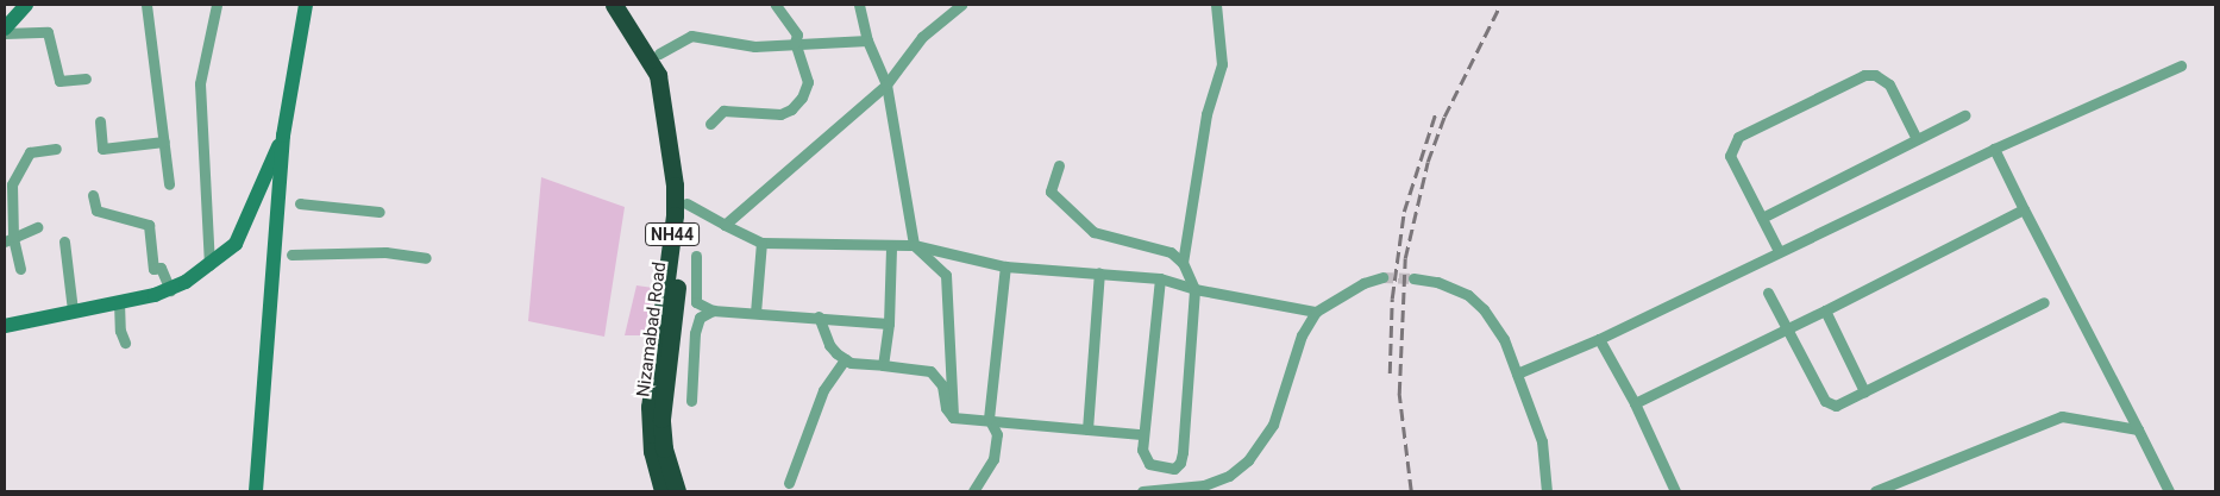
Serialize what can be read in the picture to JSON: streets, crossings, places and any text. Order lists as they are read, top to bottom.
{
  "streets": {
    "highway": ["NH44", "Nizamabad Road"]
  }
}
